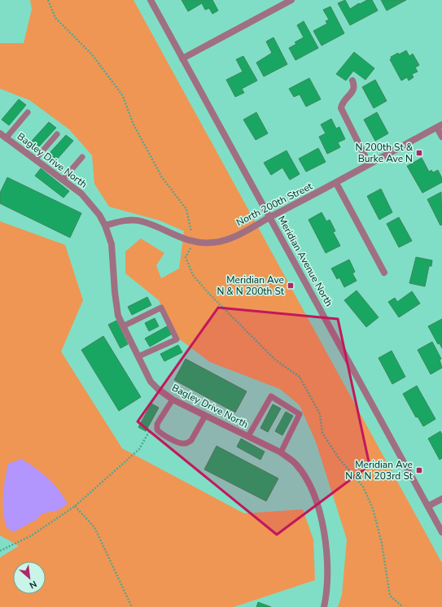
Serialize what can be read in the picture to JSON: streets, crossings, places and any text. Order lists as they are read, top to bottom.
{
  "streets": {
    "street": ["Bagley Drive North", "North 200th Street", "Meridian Avenue North"]
  },
  "crossings": [
    ["Bagley Drive North", "North 200th Street"],
    ["North 200th Street", "Meridian Avenue North"]
  ],
  "places": {
    "transit": ["N 200th St & Burke Ave N", "Meridian Ave N & N 200th St", "Meridian Ave N & N 203rd St"]
  },
  "north": "bottom right"
}
